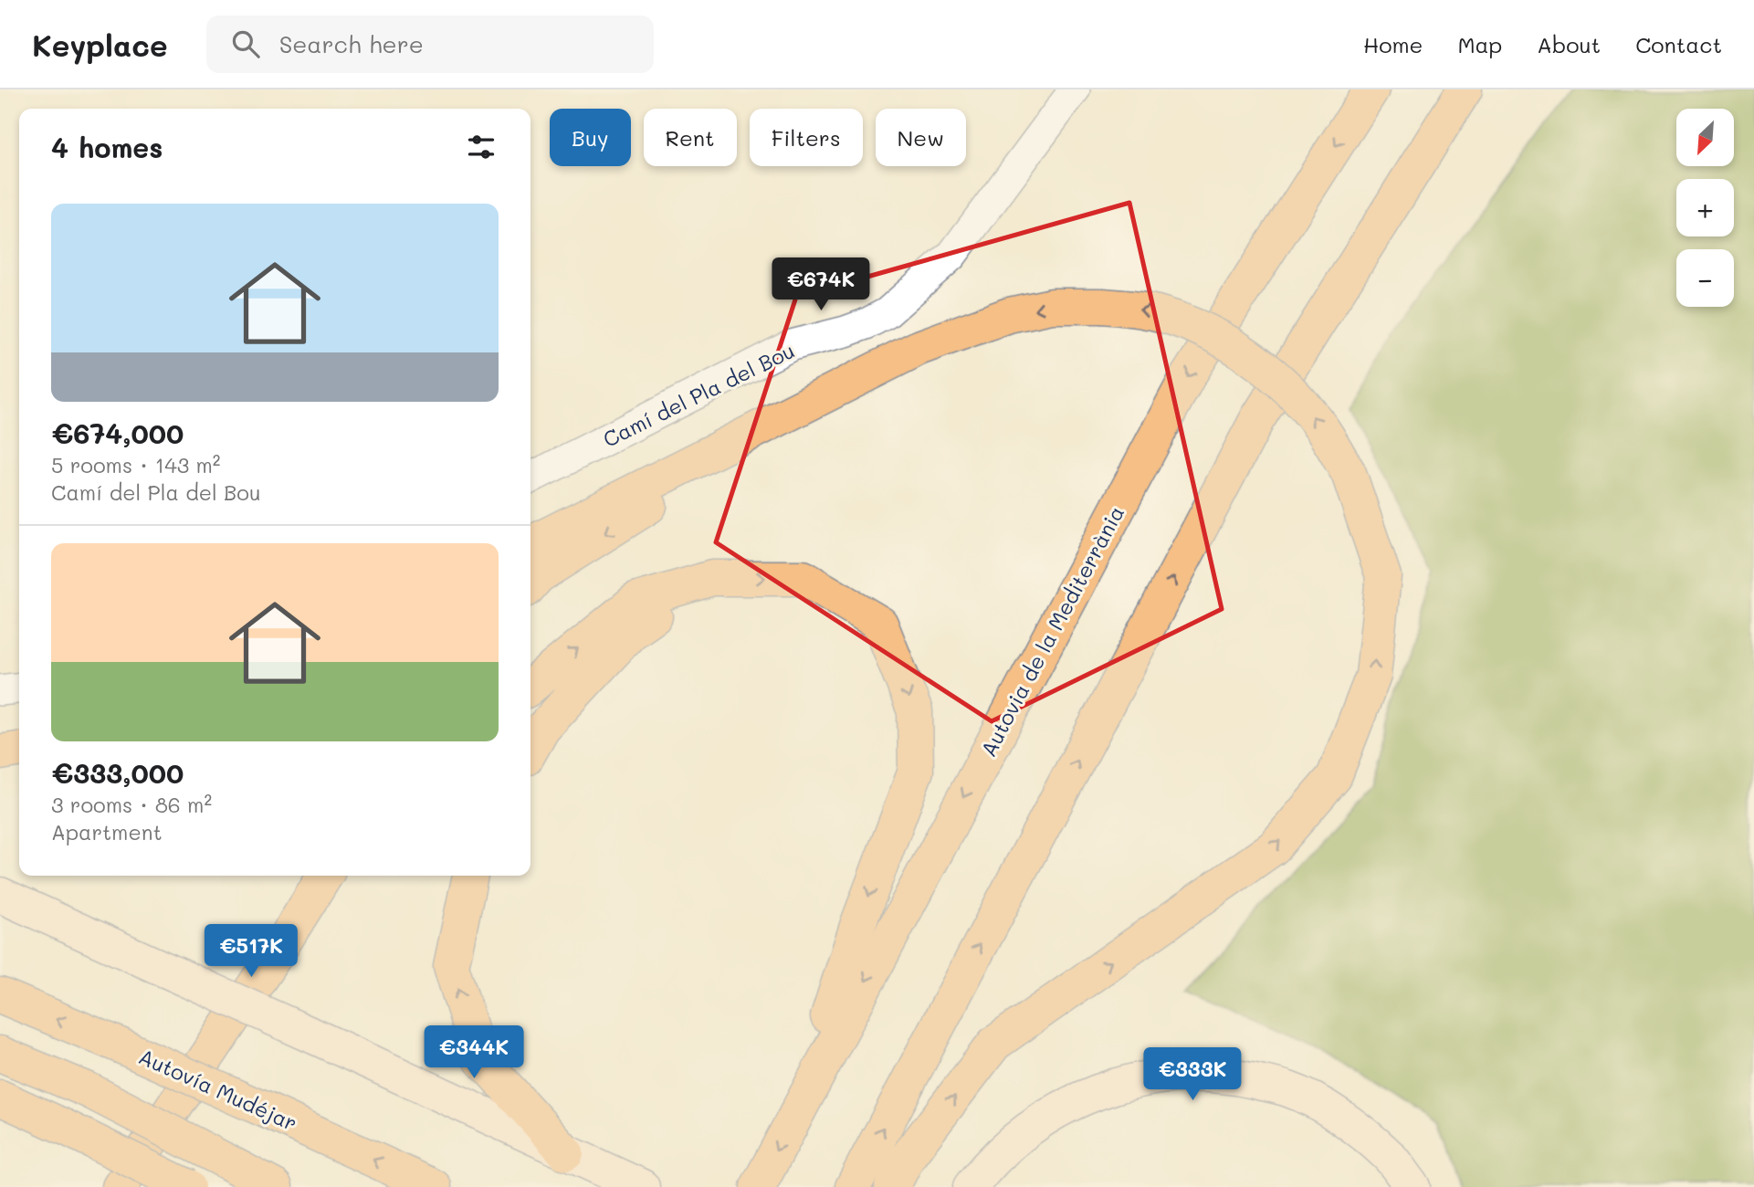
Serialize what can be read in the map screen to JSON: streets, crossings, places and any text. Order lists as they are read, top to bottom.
{
  "streets": {
    "highway": ["Autovia de la Mediterrània", "Autovía Mudéjar"],
    "street": ["Camí del Pla del Bou"]
  },
  "north": "bottom left",
  "page": {
    "header": "Keyplace",
    "search": "Search here",
    "nav": [
      "Home",
      "Map",
      "About",
      "Contact"
    ],
    "map_buttons": ["+", "−"],
    "chip": [
      "Buy",
      "Rent",
      "Filters",
      "New"
    ],
    "heading": "4 homes",
    "list": [
      {
        "name": "€674,000",
        "note": "5 rooms · 143 m² · Camí del Pla del Bou"
      },
      {
        "name": "€333,000",
        "note": "3 rooms · 86 m² · Apartment"
      }
    ],
    "price": [
      "€674K",
      "€517K",
      "€344K",
      "€333K"
    ]
  }
}
